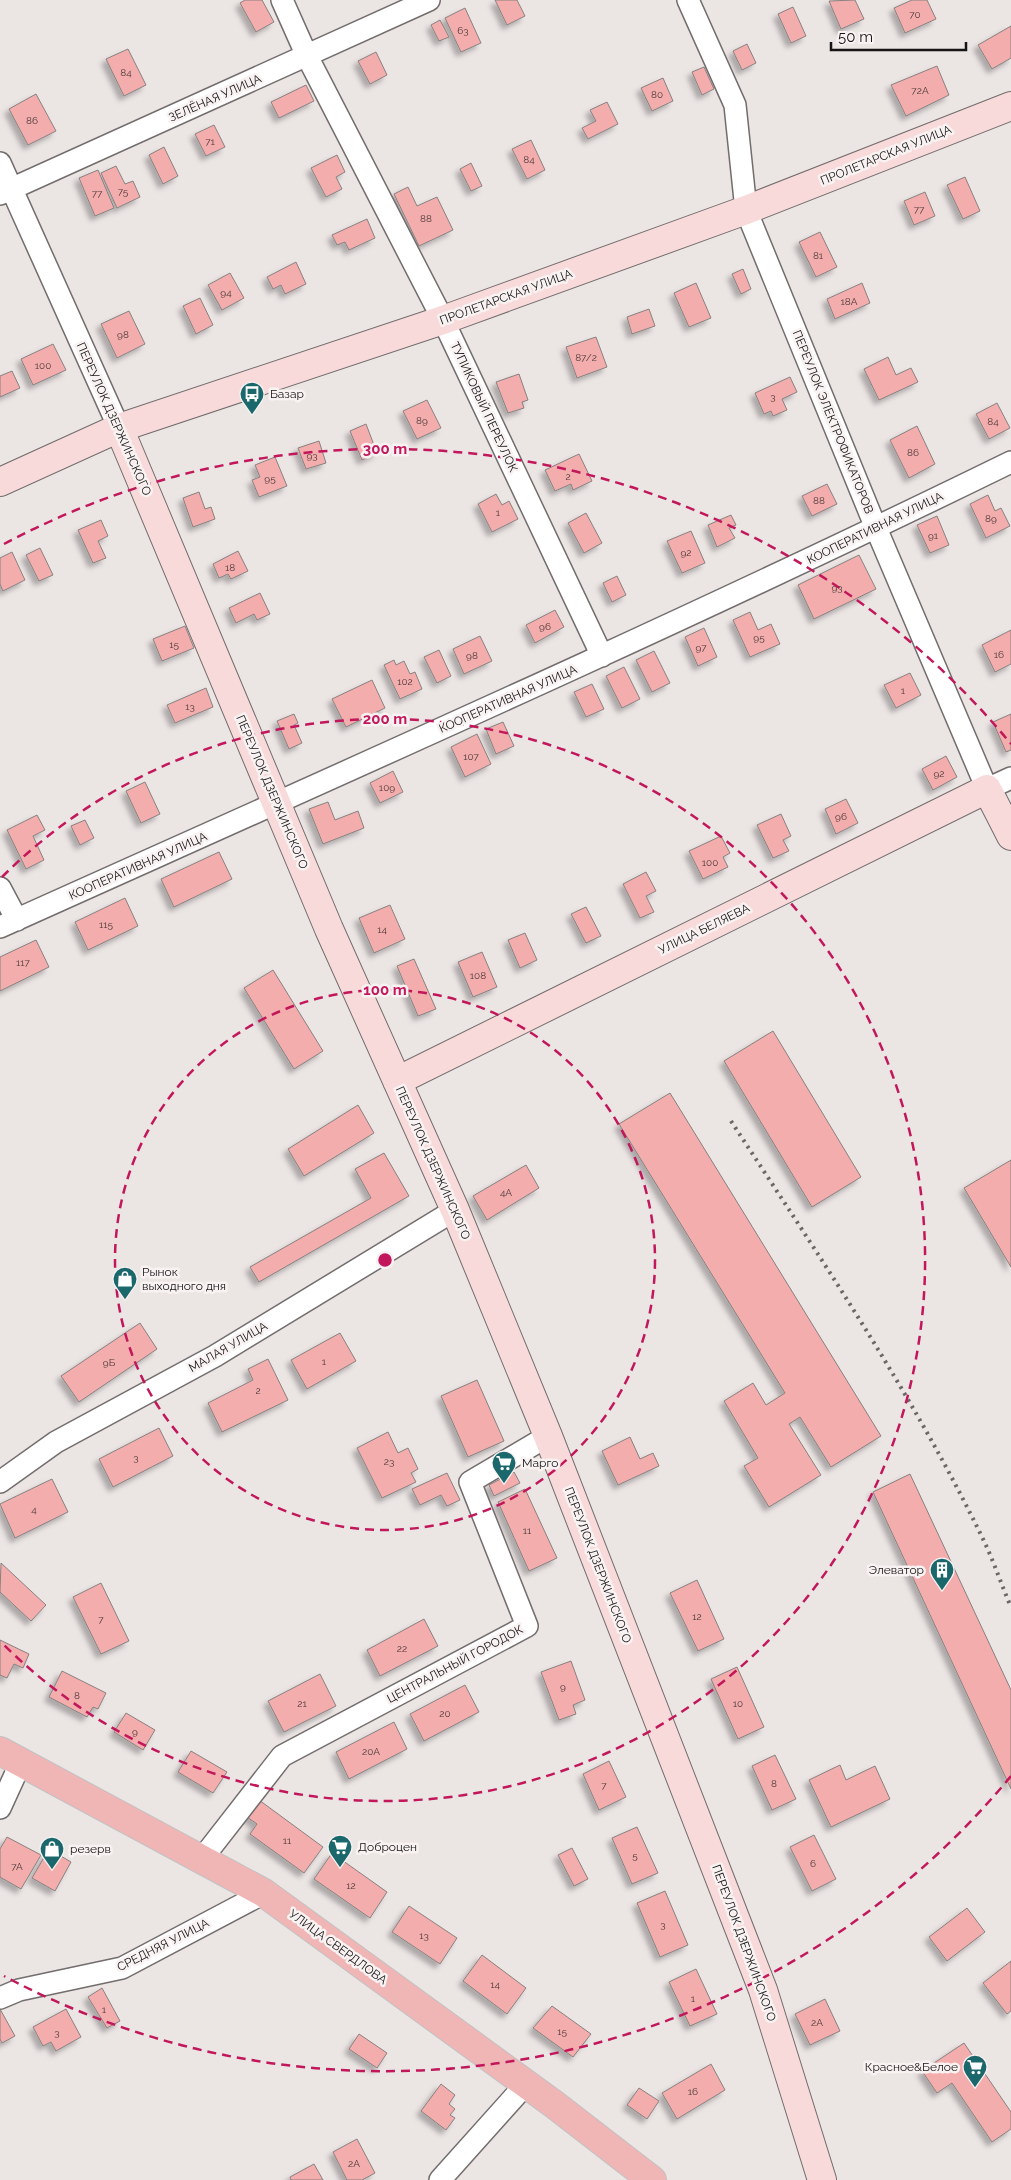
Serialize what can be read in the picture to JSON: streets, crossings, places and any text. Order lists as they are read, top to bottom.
{
  "streets": {
    "main road": ["УЛИЦА СВЕРДЛОВА"],
    "street": [
      "ЗЕЛЁНАЯ УЛИЦА",
      "ПРОЛЕТАРСКАЯ УЛИЦА",
      "ТУПИКОВЫЙ ПЕРЕУЛОК",
      "ПЕРЕУЛОК ДЗЕРЖИНСКОГО",
      "ПЕРЕУЛОК ЭЛЕКТРОФИКАТОРОВ",
      "КООПЕРАТИВНАЯ УЛИЦА",
      "УЛИЦА БЕЛЯЕВА",
      "МАЛАЯ УЛИЦА",
      "ЦЕНТРАЛЬНЫЙ ГОРОДОК",
      "СРЕДНЯЯ УЛИЦА"
    ]
  },
  "crossings": [
    ["ЗЕЛЁНАЯ УЛИЦА", "ТУПИКОВЫЙ ПЕРЕУЛОК"],
    ["ЗЕЛЁНАЯ УЛИЦА", "ПЕРЕУЛОК ДЗЕРЖИНСКОГО"],
    ["ПРОЛЕТАРСКАЯ УЛИЦА", "ТУПИКОВЫЙ ПЕРЕУЛОК"],
    ["ПРОЛЕТАРСКАЯ УЛИЦА", "ПЕРЕУЛОК ДЗЕРЖИНСКОГО"],
    ["ПРОЛЕТАРСКАЯ УЛИЦА", "ПЕРЕУЛОК ЭЛЕКТРОФИКАТОРОВ"],
    ["ТУПИКОВЫЙ ПЕРЕУЛОК", "КООПЕРАТИВНАЯ УЛИЦА"],
    ["ПЕРЕУЛОК ДЗЕРЖИНСКОГО", "КООПЕРАТИВНАЯ УЛИЦА"],
    ["ПЕРЕУЛОК ДЗЕРЖИНСКОГО", "УЛИЦА БЕЛЯЕВА"],
    ["ПЕРЕУЛОК ДЗЕРЖИНСКОГО", "МАЛАЯ УЛИЦА"],
    ["ПЕРЕУЛОК ДЗЕРЖИНСКОГО", "ЦЕНТРАЛЬНЫЙ ГОРОДОК"],
    ["ПЕРЕУЛОК ЭЛЕКТРОФИКАТОРОВ", "КООПЕРАТИВНАЯ УЛИЦА"],
    ["ПЕРЕУЛОК ЭЛЕКТРОФИКАТОРОВ", "УЛИЦА БЕЛЯЕВА"],
    ["ЦЕНТРАЛЬНЫЙ ГОРОДОК", "УЛИЦА СВЕРДЛОВА"],
    ["СРЕДНЯЯ УЛИЦА", "УЛИЦА СВЕРДЛОВА"]
  ],
  "places": {
    "bus stop": ["Базар"],
    "shop": ["Рынок выходного дня", "резерв"],
    "supermarket": ["Марго", "Доброцен", "Красное&Белое"],
    "building": ["Элеватор"]
  },
  "house_numbers": [
    "70",
    "63",
    "84",
    "72А",
    "80",
    "86",
    "71",
    "84",
    "75",
    "77",
    "77",
    "88",
    "81",
    "94",
    "18А",
    "98",
    "87/2",
    "100",
    "3",
    "89",
    "84",
    "86",
    "93",
    "2",
    "95",
    "88",
    "1",
    "89",
    "91",
    "92",
    "18",
    "93",
    "96",
    "95",
    "15",
    "97",
    "16",
    "98",
    "102",
    "1",
    "13",
    "107",
    "92",
    "109",
    "96",
    "100",
    "115",
    "14",
    "117",
    "108",
    "4А",
    "1",
    "9Б",
    "2",
    "3",
    "23",
    "4",
    "11",
    "12",
    "7",
    "22",
    "9",
    "8",
    "21",
    "10",
    "20",
    "9",
    "20А",
    "8",
    "7",
    "11",
    "5",
    "6",
    "7А",
    "12",
    "3",
    "13",
    "14",
    "1",
    "1",
    "2А",
    "15",
    "3",
    "16",
    "2А"
  ],
  "scale_bar": "50 m",
  "rings": ["300 m", "200 m", "100 m"]
}
